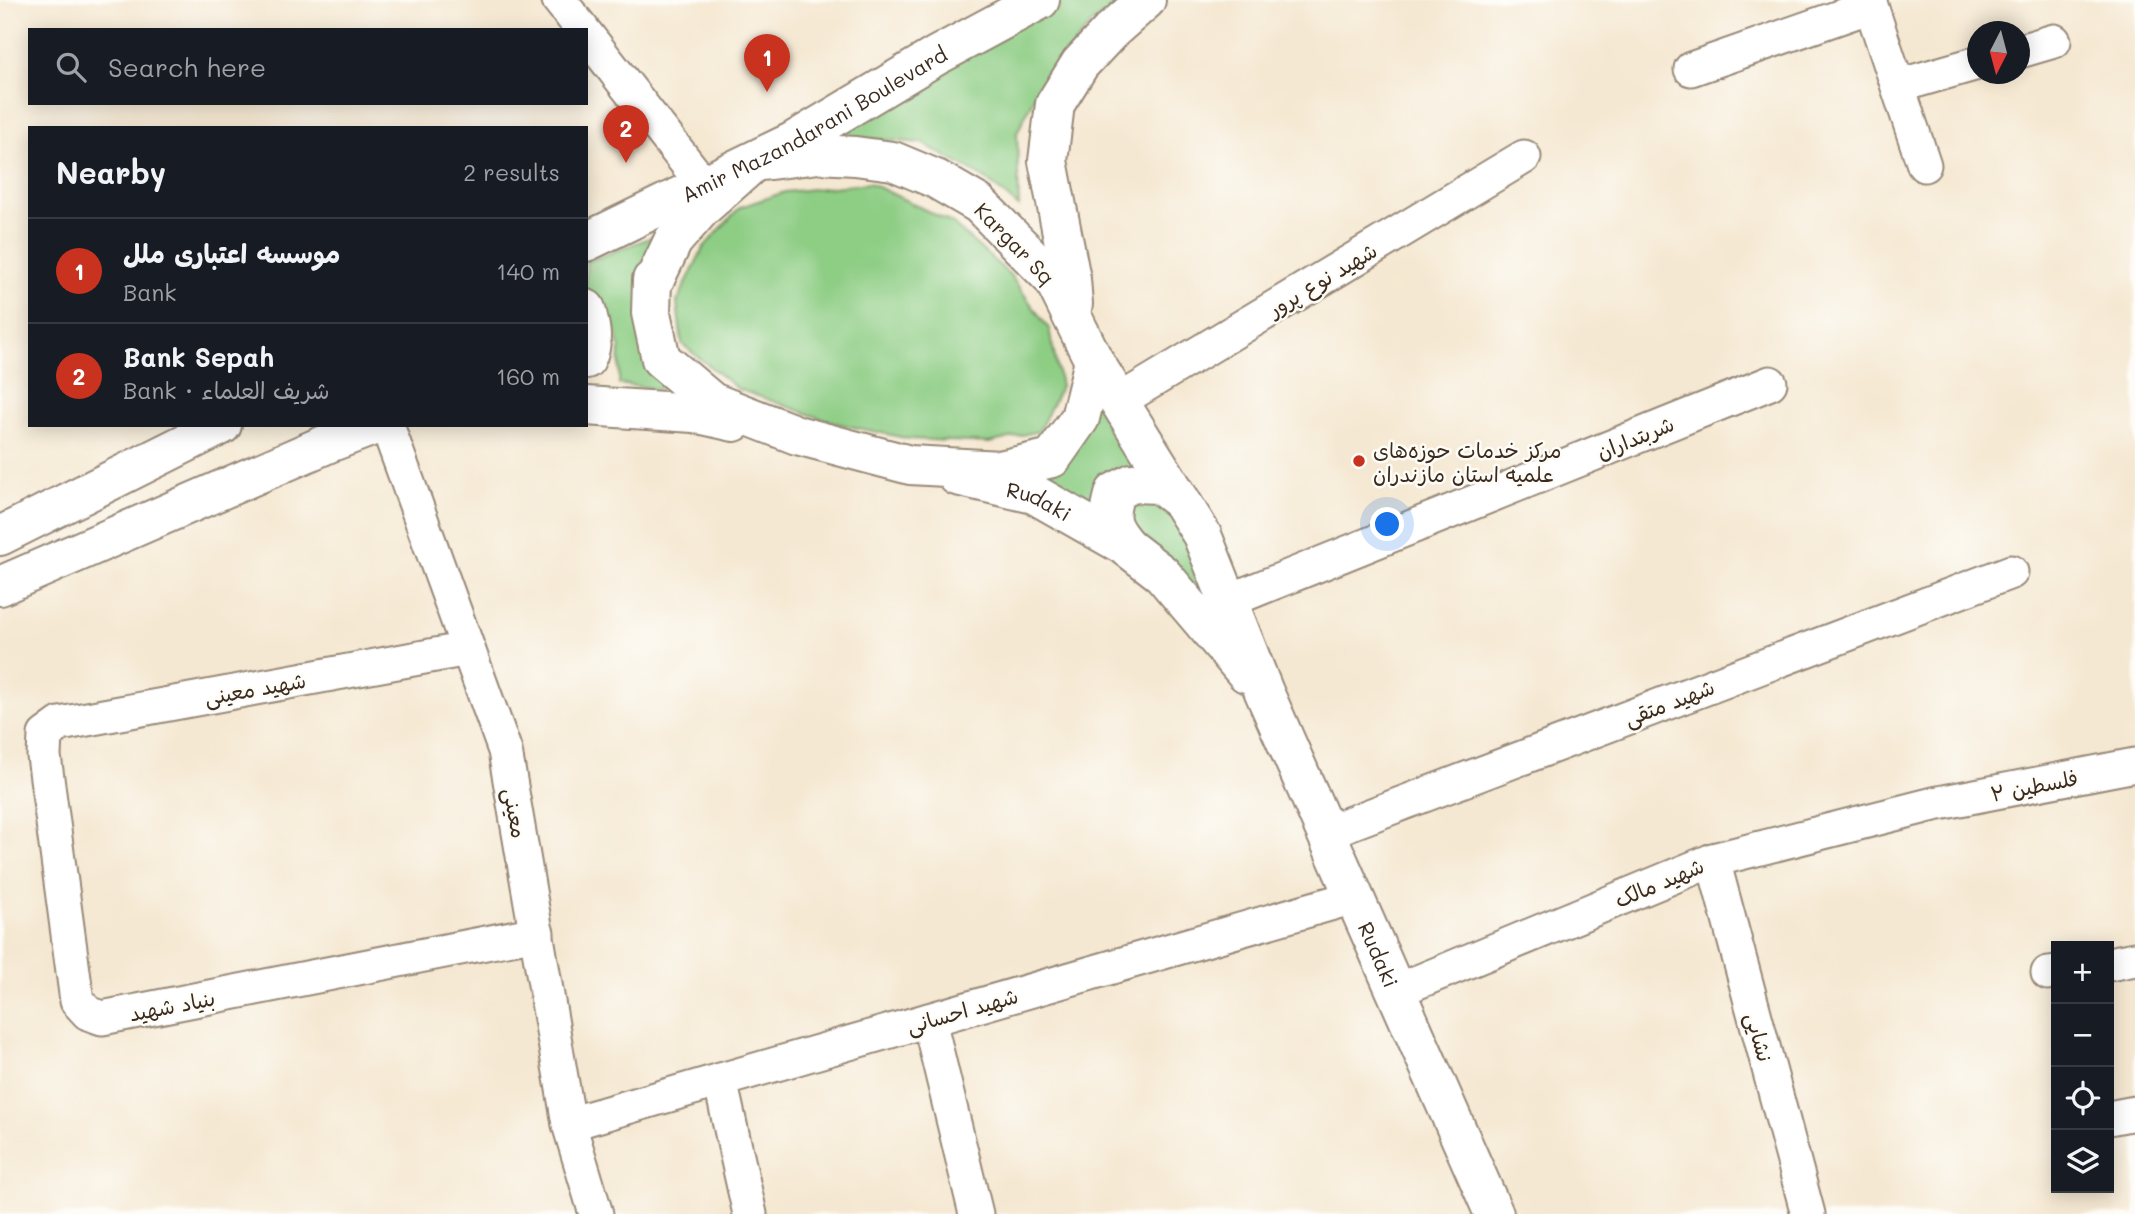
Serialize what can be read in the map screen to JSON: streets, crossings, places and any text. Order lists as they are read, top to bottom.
{
  "streets": {
    "main road": ["Amir Mazandarani Boulevard", "Kargar Sq", "Rudaki"],
    "street": [
      "شهید نوع پرور",
      "شربتداران",
      "شهید معینی",
      "شهید متقی",
      "فلسطین ۲",
      "معینی",
      "شهید مالک",
      "بنیاد شهید",
      "شهید احسانی",
      "نشایی"
    ]
  },
  "crossings": [
    ["Amir Mazandarani Boulevard", "Kargar Sq"],
    ["Kargar Sq", "Rudaki"],
    ["شهید نوع پرور", "Rudaki"],
    ["شربتداران", "Rudaki"],
    ["Rudaki", "شهید متقی"],
    ["Rudaki", "شهید مالک"],
    ["Rudaki", "شهید احسانی"],
    ["شهید معینی", "معینی"],
    ["شهید معینی", "بنیاد شهید"],
    ["فلسطین ۲", "شهید مالک"],
    ["معینی", "بنیاد شهید"],
    ["معینی", "شهید احسانی"],
    ["شهید مالک", "نشایی"]
  ],
  "places": ["مرکز خدمات حوزه‌های علمیه استان مازندران"],
  "north": "bottom",
  "page": {
    "search": "Search here",
    "pins": ["1", "2"],
    "heading": ["Nearby", "2 results"],
    "list": [
      {
        "mark": "1",
        "name": "موسسه اعتباری ملل",
        "note": "Bank",
        "value": "140 m"
      },
      {
        "mark": "2",
        "name": "Bank Sepah",
        "note": "Bank · شریف العلماء",
        "value": "160 m"
      }
    ],
    "map_buttons": ["+", "−"]
  }
}
